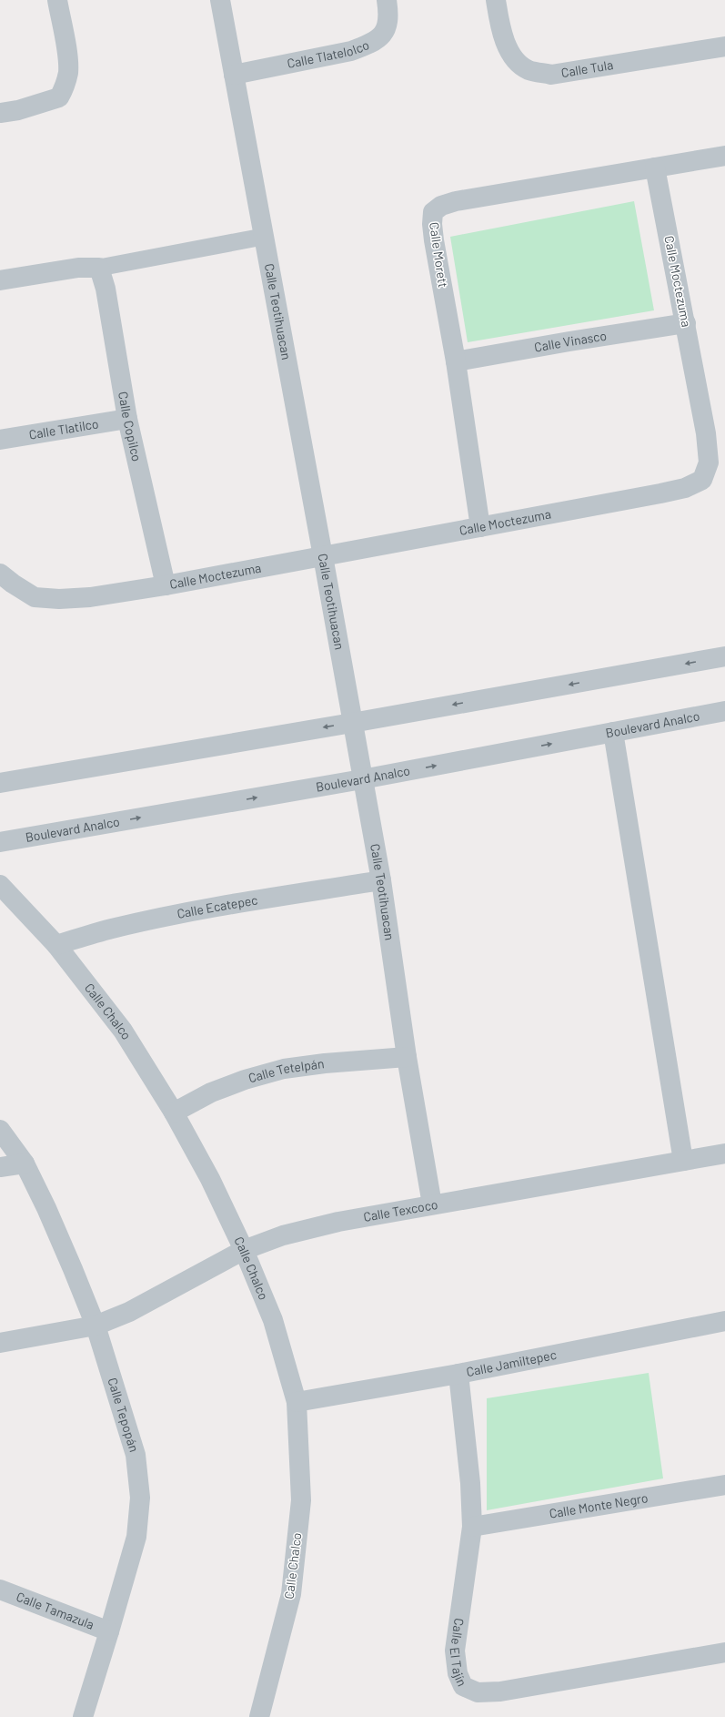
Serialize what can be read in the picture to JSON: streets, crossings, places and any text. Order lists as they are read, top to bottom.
{
  "streets": {
    "street": [
      "Calle Tlatelolco",
      "Calle Tula",
      "Calle Morett",
      "Calle Moctezuma",
      "Calle Teotihuacan",
      "Calle Vinasco",
      "Calle Copilco",
      "Calle Tlatilco",
      "Boulevard Analco",
      "Calle Ecatepec",
      "Calle Chalco",
      "Calle Tetelpán",
      "Calle Texcoco",
      "Calle Jamiltepec",
      "Calle Tepopán",
      "Calle Monte Negro",
      "Calle Tamazula",
      "Calle El Tajín"
    ]
  },
  "crossings": [
    ["Calle Tlatelolco", "Calle Teotihuacan"],
    ["Calle Morett", "Calle Moctezuma"],
    ["Calle Morett", "Calle Vinasco"],
    ["Calle Moctezuma", "Calle Teotihuacan"],
    ["Calle Moctezuma", "Calle Vinasco"],
    ["Calle Moctezuma", "Calle Copilco"],
    ["Calle Teotihuacan", "Boulevard Analco"],
    ["Calle Teotihuacan", "Calle Ecatepec"],
    ["Calle Teotihuacan", "Calle Tetelpán"],
    ["Calle Teotihuacan", "Calle Texcoco"],
    ["Calle Copilco", "Calle Tlatilco"],
    ["Calle Ecatepec", "Calle Chalco"],
    ["Calle Chalco", "Calle Tetelpán"],
    ["Calle Chalco", "Calle Texcoco"],
    ["Calle Chalco", "Calle Jamiltepec"],
    ["Calle Texcoco", "Calle Tepopán"],
    ["Calle Jamiltepec", "Calle El Tajín"],
    ["Calle Tepopán", "Calle Tamazula"],
    ["Calle Monte Negro", "Calle El Tajín"]
  ]
}
